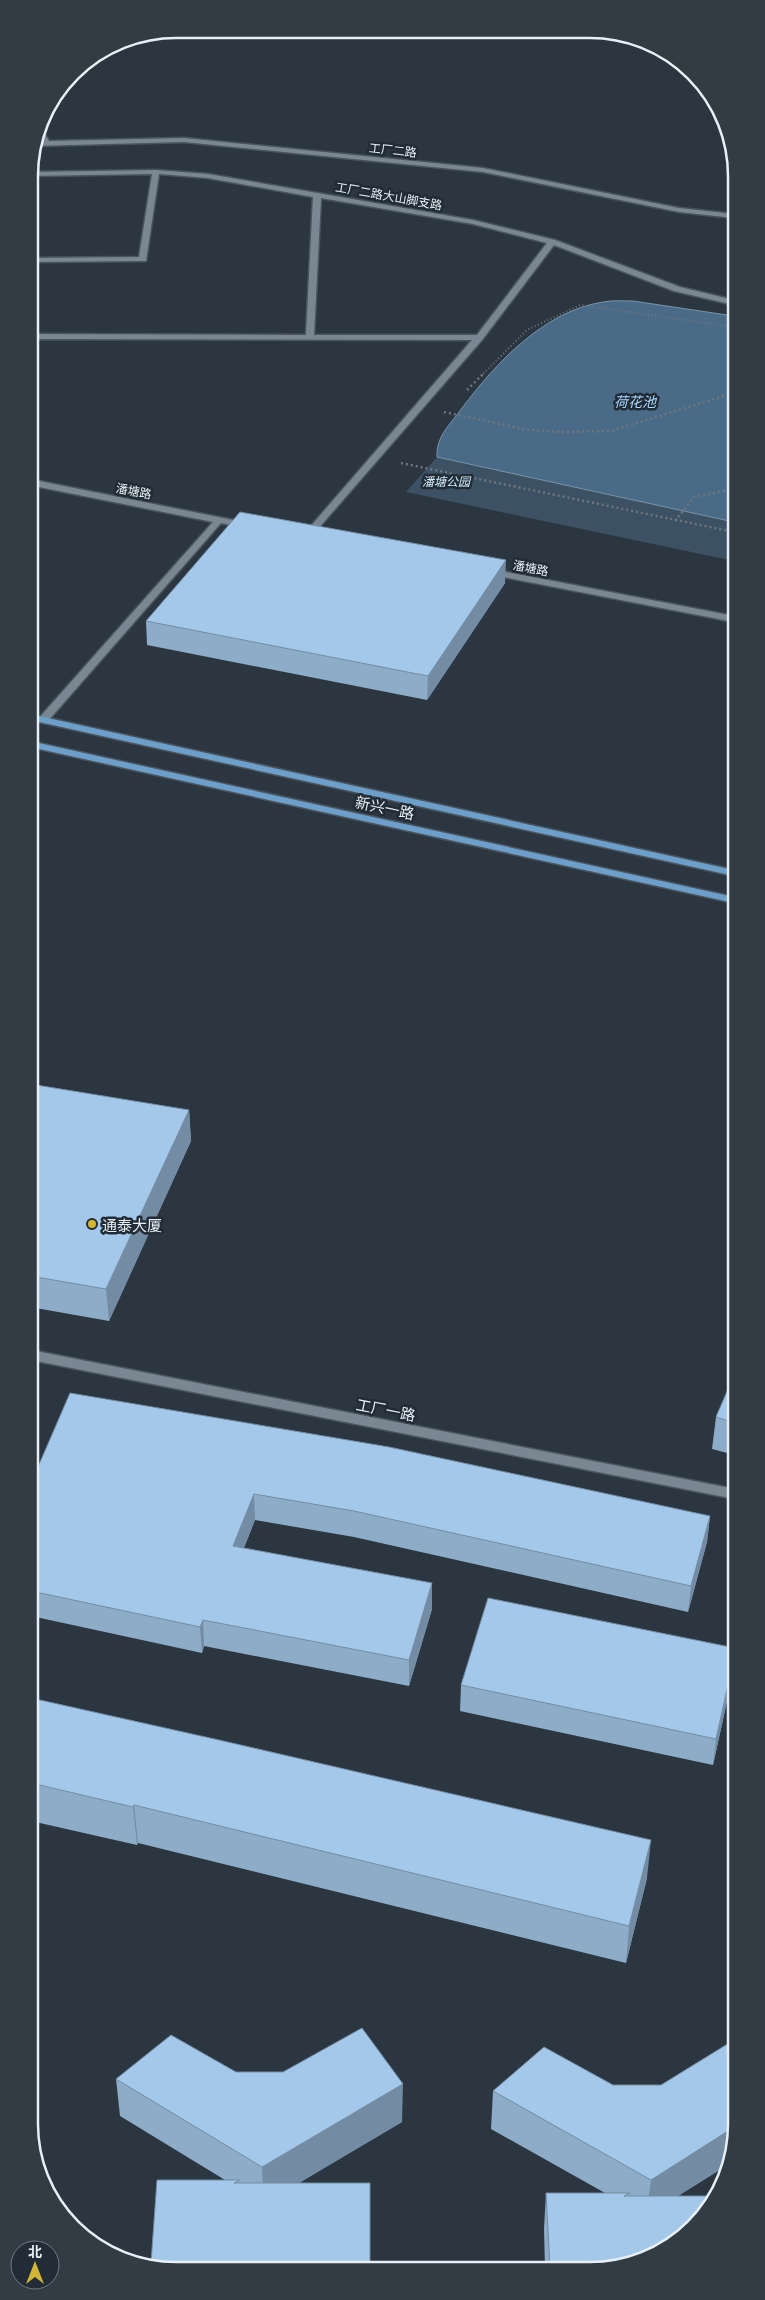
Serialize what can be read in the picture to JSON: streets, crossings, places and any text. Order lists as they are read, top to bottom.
{
  "streets": {
    "main road": ["新兴一路"],
    "street": [
      "工厂二路",
      "工厂二路大山脚支路",
      "潘塘路",
      "工厂一路"
    ]
  },
  "water": ["荷花池"],
  "parks": ["潘塘公园"],
  "places": ["通泰大厦"],
  "north": "top"
}
